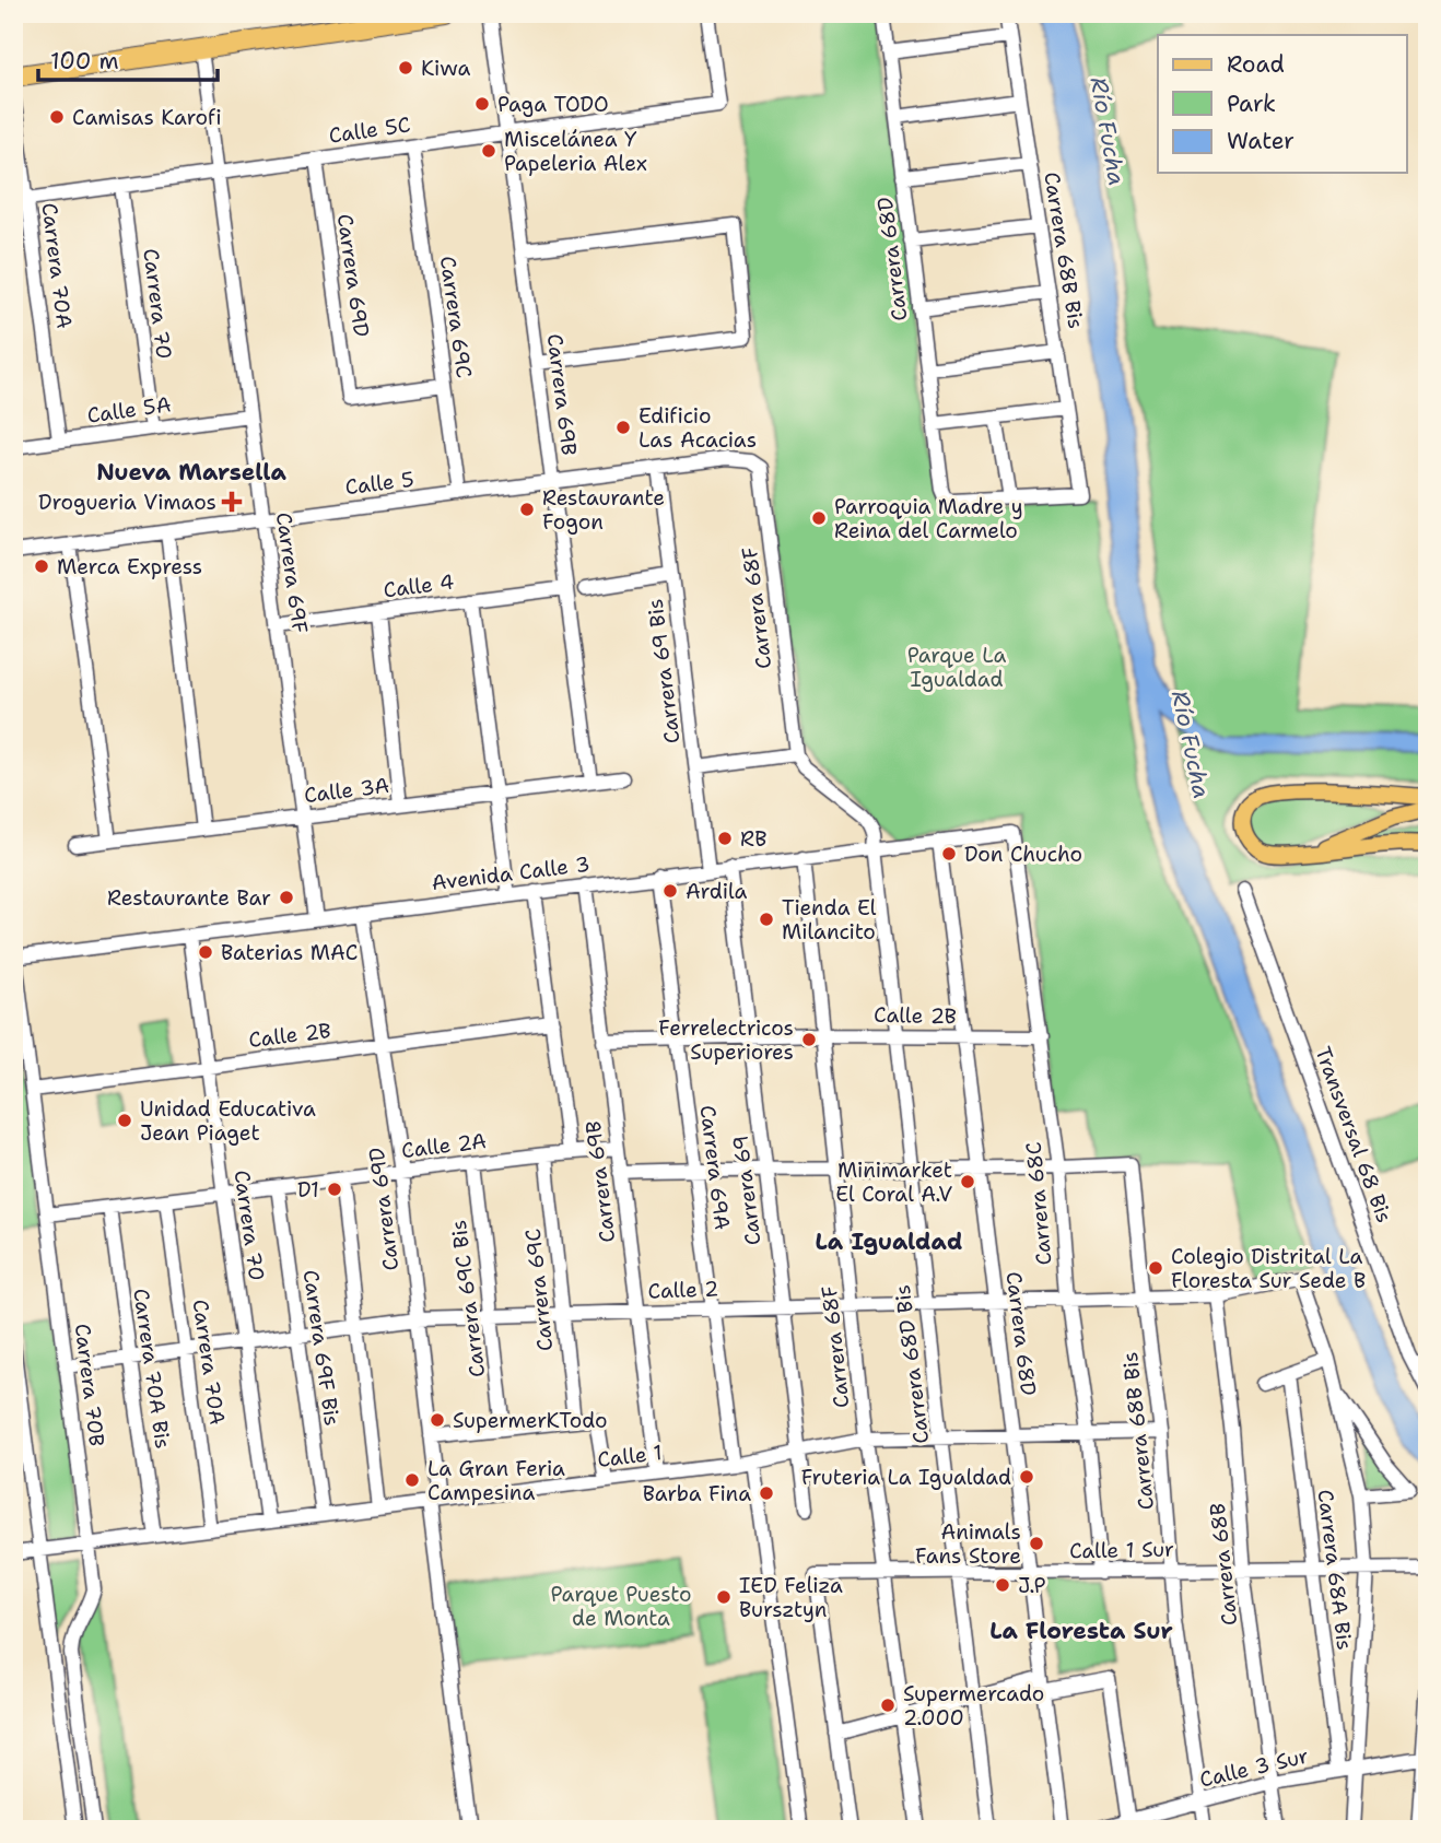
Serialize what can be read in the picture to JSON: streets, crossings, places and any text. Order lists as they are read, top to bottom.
{
  "streets": {
    "street": [
      "Calle 5C",
      "Carrera 68B Bis",
      "Carrera 68D",
      "Carrera 70A",
      "Carrera 69D",
      "Carrera 70",
      "Carrera 69C",
      "Carrera 69B",
      "Calle 5A",
      "Calle 5",
      "Carrera 69F",
      "Calle 4",
      "Carrera 68F",
      "Carrera 69 Bis",
      "Calle 3A",
      "Avenida Calle 3",
      "Calle 2B",
      "Transversal 68 Bis",
      "Calle 2A",
      "Carrera 69A",
      "Carrera 69",
      "Carrera 68C",
      "Calle 2",
      "Carrera 69C Bis",
      "Carrera 69F Bis",
      "Carrera 68D Bis",
      "Carrera 70A Bis",
      "Carrera 70B",
      "Calle 1",
      "Calle 1 Sur",
      "Carrera 68B",
      "Carrera 68A Bis",
      "Calle 3 Sur"
    ]
  },
  "crossings": [
    ["Calle 5C", "Carrera 70A"],
    ["Calle 5C", "Carrera 69D"],
    ["Calle 5C", "Carrera 70"],
    ["Calle 5C", "Carrera 69C"],
    ["Calle 5C", "Carrera 69B"],
    ["Calle 5C", "Carrera 69F"],
    ["Carrera 68B Bis", "Carrera 68D"],
    ["Carrera 68B Bis", "Carrera 68C"],
    ["Carrera 68B Bis", "Calle 2"],
    ["Carrera 68B Bis", "Calle 1"],
    ["Carrera 68B Bis", "Calle 1 Sur"],
    ["Carrera 68B Bis", "Calle 3 Sur"],
    ["Carrera 68D", "Avenida Calle 3"],
    ["Carrera 68D", "Calle 2B"],
    ["Carrera 68D", "Calle 2"],
    ["Carrera 68D", "Calle 1"],
    ["Carrera 68D", "Calle 1 Sur"],
    ["Carrera 70A", "Calle 5A"],
    ["Carrera 70A", "Calle 2A"],
    ["Carrera 70A", "Calle 2"],
    ["Carrera 70A", "Calle 1"],
    ["Carrera 69D", "Carrera 69C"],
    ["Carrera 69D", "Avenida Calle 3"],
    ["Carrera 69D", "Calle 2B"],
    ["Carrera 69D", "Calle 2A"],
    ["Carrera 69D", "Calle 2"],
    ["Carrera 69D", "Calle 1"],
    ["Carrera 70", "Calle 5A"],
    ["Carrera 70", "Avenida Calle 3"],
    ["Carrera 70", "Calle 2B"],
    ["Carrera 70", "Calle 2A"],
    ["Carrera 70", "Calle 2"],
    ["Carrera 70", "Calle 1"],
    ["Carrera 69C", "Calle 5"],
    ["Carrera 69C", "Calle 2A"],
    ["Carrera 69C", "Calle 2"],
    ["Carrera 69B", "Calle 5"],
    ["Carrera 69B", "Calle 4"],
    ["Carrera 69B", "Calle 3A"],
    ["Carrera 69B", "Avenida Calle 3"],
    ["Carrera 69B", "Calle 2B"],
    ["Carrera 69B", "Calle 2A"],
    ["Carrera 69B", "Calle 2"],
    ["Carrera 69B", "Calle 1"],
    ["Calle 5A", "Carrera 69F"],
    ["Calle 5", "Carrera 69F"],
    ["Calle 5", "Carrera 68F"],
    ["Calle 5", "Carrera 69 Bis"],
    ["Carrera 69F", "Calle 4"],
    ["Carrera 69F", "Calle 3A"],
    ["Carrera 69F", "Avenida Calle 3"],
    ["Carrera 68F", "Avenida Calle 3"],
    ["Carrera 68F", "Calle 2B"],
    ["Carrera 68F", "Calle 2"],
    ["Carrera 68F", "Carrera 68D Bis"],
    ["Carrera 68F", "Calle 1"],
    ["Carrera 68F", "Calle 1 Sur"],
    ["Carrera 69 Bis", "Avenida Calle 3"],
    ["Avenida Calle 3", "Carrera 69A"],
    ["Avenida Calle 3", "Carrera 69"],
    ["Avenida Calle 3", "Carrera 68C"],
    ["Avenida Calle 3", "Carrera 68D Bis"],
    ["Avenida Calle 3", "Carrera 70B"],
    ["Calle 2B", "Carrera 69A"],
    ["Calle 2B", "Carrera 69"],
    ["Calle 2B", "Carrera 68C"],
    ["Calle 2B", "Carrera 68D Bis"],
    ["Calle 2B", "Carrera 70B"],
    ["Calle 2A", "Carrera 69C Bis"],
    ["Calle 2A", "Carrera 69F Bis"],
    ["Calle 2A", "Carrera 70A Bis"],
    ["Calle 2A", "Carrera 70B"],
    ["Carrera 69A", "Calle 2"],
    ["Carrera 69A", "Calle 1"],
    ["Carrera 69", "Calle 2"],
    ["Carrera 69", "Calle 1"],
    ["Carrera 68C", "Calle 2"],
    ["Carrera 68C", "Calle 1"],
    ["Carrera 68C", "Calle 1 Sur"],
    ["Calle 2", "Carrera 69C Bis"],
    ["Calle 2", "Carrera 69F Bis"],
    ["Calle 2", "Carrera 68D Bis"],
    ["Calle 2", "Carrera 70A Bis"],
    ["Calle 2", "Carrera 70B"],
    ["Calle 2", "Carrera 68B"],
    ["Carrera 69F Bis", "Calle 1"],
    ["Carrera 68D Bis", "Calle 1"],
    ["Carrera 68D Bis", "Calle 1 Sur"],
    ["Carrera 70A Bis", "Calle 1"],
    ["Carrera 70B", "Calle 1"],
    ["Calle 1 Sur", "Carrera 68B"],
    ["Calle 1 Sur", "Carrera 68A Bis"],
    ["Carrera 68B", "Calle 3 Sur"],
    ["Carrera 68A Bis", "Calle 3 Sur"]
  ],
  "districts": ["Nueva Marsella", "La Igualdad", "La Floresta Sur"],
  "water": ["Río Fucha"],
  "parks": ["Parque La Igualdad", "Parque Puesto de Monta"],
  "places": {
    "other": [
      "Kiwa",
      "Paga TODO",
      "Camisas Karofi",
      "Miscelánea Y Papeleria Alex",
      "Edificio Las Acacias",
      "Restaurante Fogon",
      "Parroquia Madre y Reina del Carmelo",
      "Merca Express",
      "RB",
      "Don Chucho",
      "Ardila",
      "Restaurante Bar",
      "Tienda El Milancito",
      "Baterias MAC",
      "Ferrelectricos Superiores",
      "Unidad Educativa Jean Piaget",
      "Minimarket El Coral A.V",
      "D1",
      "Colegio Distrital La Floresta Sur Sede B",
      "SupermerKTodo",
      "Fruteria La Igualdad",
      "La Gran Feria Campesina",
      "Barba Fina",
      "Animals Fans Store",
      "J.P",
      "IED Feliza Bursztyn",
      "Supermercado 2.000"
    ],
    "health": ["Drogueria Vimaos"]
  },
  "legend": ["Road", "Park", "Water"],
  "scale_bar": "100 m"
}
